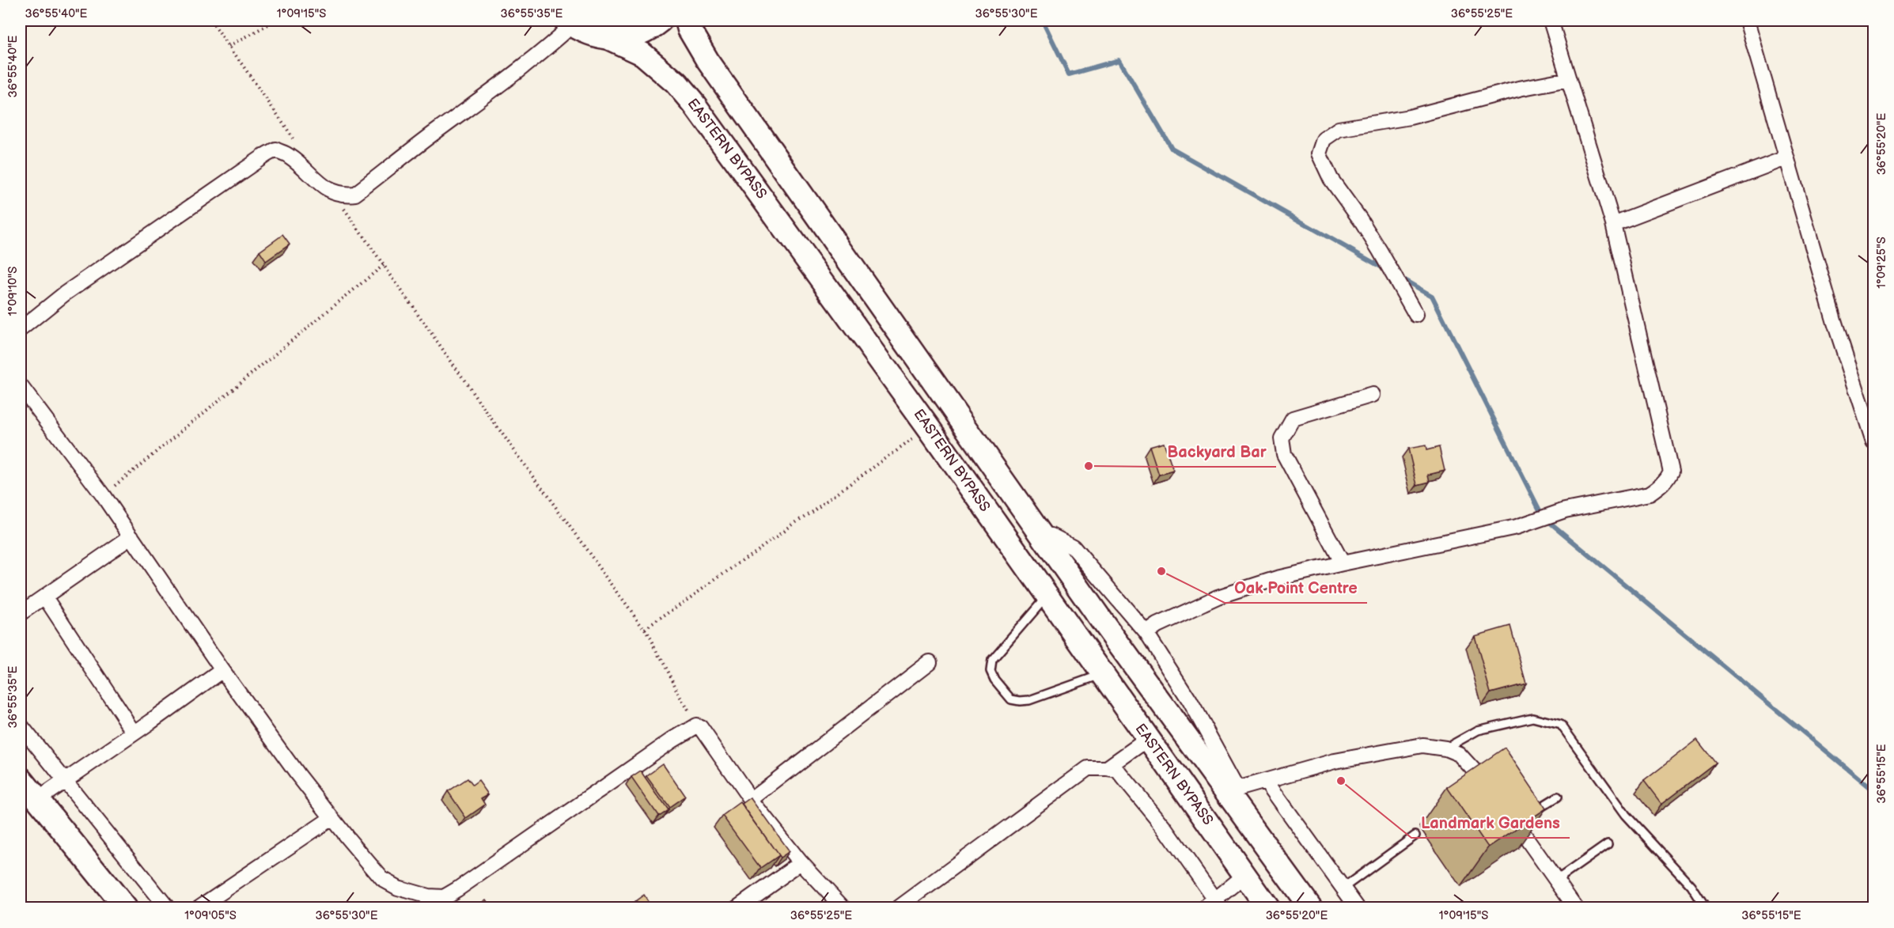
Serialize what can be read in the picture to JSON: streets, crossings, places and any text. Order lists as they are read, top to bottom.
{
  "streets": {
    "main road": ["EASTERN BYPASS"]
  },
  "places": ["Backyard Bar", "Oak Point Centre", "Landmark Gardens"],
  "coordinates": [
    "36°55'40\"E",
    "1°09'15\"S",
    "36°55'35\"E",
    "36°55'30\"E",
    "36°55'25\"E",
    "36°55'20\"E",
    "1°09'25\"S",
    "1°09'10\"S",
    "36°55'15\"E",
    "1°09'05\"S"
  ]
}
